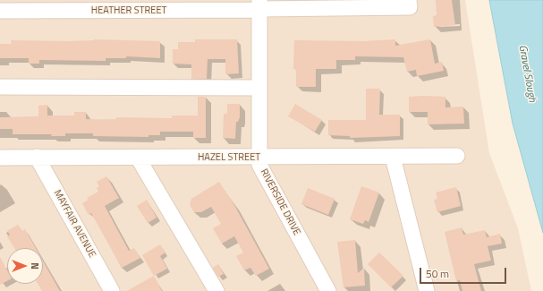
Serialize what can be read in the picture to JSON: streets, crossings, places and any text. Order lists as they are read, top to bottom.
{
  "streets": {
    "street": [
      "HEATHER STREET",
      "HAZEL STREET",
      "RIVERSIDE DRIVE",
      "MAYFAIR AVENUE"
    ]
  },
  "crossings": [
    ["HEATHER STREET", "RIVERSIDE DRIVE"],
    ["HAZEL STREET", "RIVERSIDE DRIVE"],
    ["HAZEL STREET", "MAYFAIR AVENUE"]
  ],
  "water": ["Gravel Slough"],
  "scale_bar": "50 m",
  "north": "right"
}
